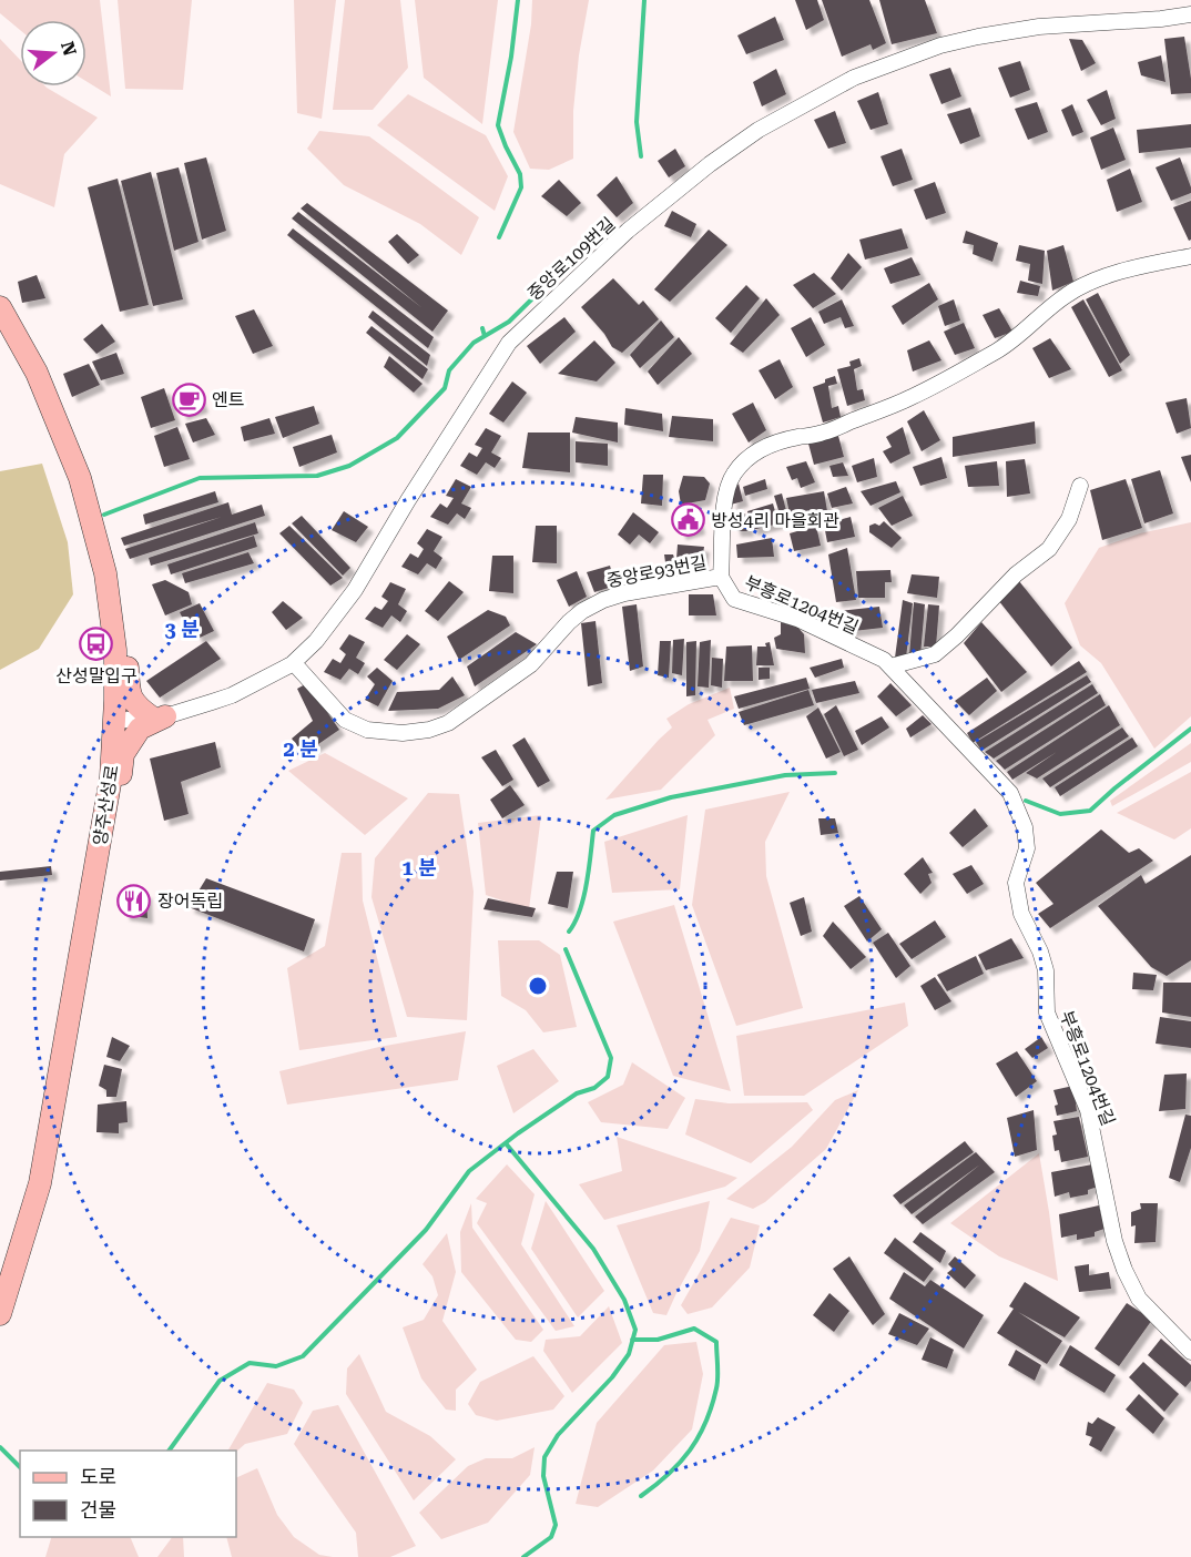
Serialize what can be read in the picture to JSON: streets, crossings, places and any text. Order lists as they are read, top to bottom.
{
  "streets": {
    "street": [
      "중앙로109번길",
      "중앙로93번길",
      "부흥로1204번길",
      "양주산성로"
    ]
  },
  "crossings": [
    ["중앙로109번길", "중앙로93번길"],
    ["중앙로109번길", "양주산성로"],
    ["중앙로93번길", "부흥로1204번길"]
  ],
  "places": {
    "cafe": ["엔트"],
    "public building": ["방성4리 마을회관"],
    "bus stop": ["산성말입구"],
    "restaurant": ["장어독립"]
  },
  "legend": ["도로", "건물"],
  "north": "right",
  "rings": ["3 분", "2 분", "1 분"]
}
